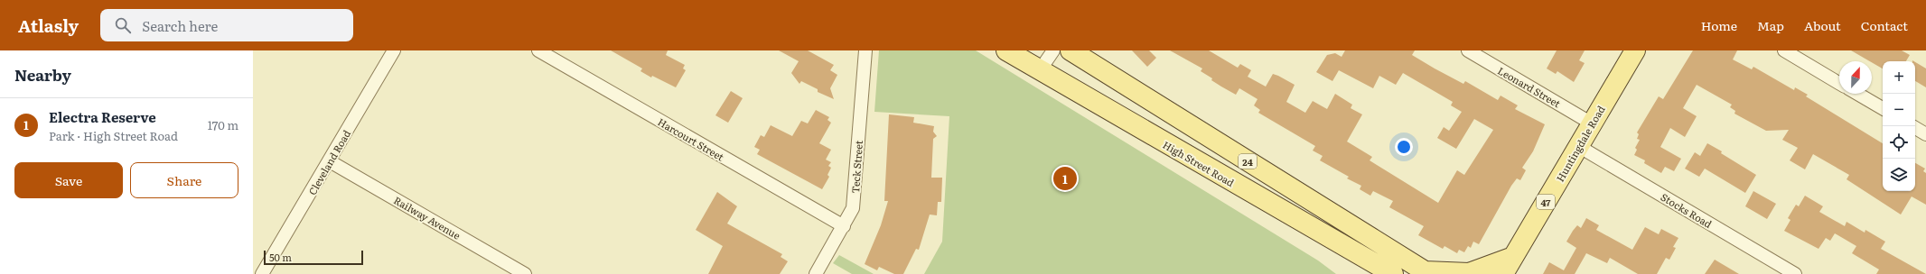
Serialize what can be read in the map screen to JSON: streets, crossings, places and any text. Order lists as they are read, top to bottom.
{
  "streets": {
    "main road": [
      "Huntingdale Road",
      "24",
      "High Street Road",
      "47"
    ],
    "street": [
      "Leonard Street",
      "Harcourt Street",
      "Cleveland Road",
      "Teck Street",
      "Stocks Road",
      "Railway Avenue"
    ]
  },
  "crossings": [
    ["Leonard Street", "Huntingdale Road"],
    ["Harcourt Street", "Teck Street"],
    ["Huntingdale Road", "Stocks Road"],
    ["Cleveland Road", "Railway Avenue"]
  ],
  "scale_bar": "50 m",
  "north": "top",
  "page": {
    "header": "Atlasly",
    "search": "Search here",
    "nav": [
      "Home",
      "Map",
      "About",
      "Contact"
    ],
    "heading": "Nearby",
    "map_buttons": ["+", "−"],
    "list": [
      {
        "mark": "1",
        "name": "Electra Reserve",
        "note": "Park · High Street Road",
        "value": "170 m"
      }
    ],
    "buttons": ["Save", "Share"],
    "pins": "1",
    "scale": "50 m"
  }
}
